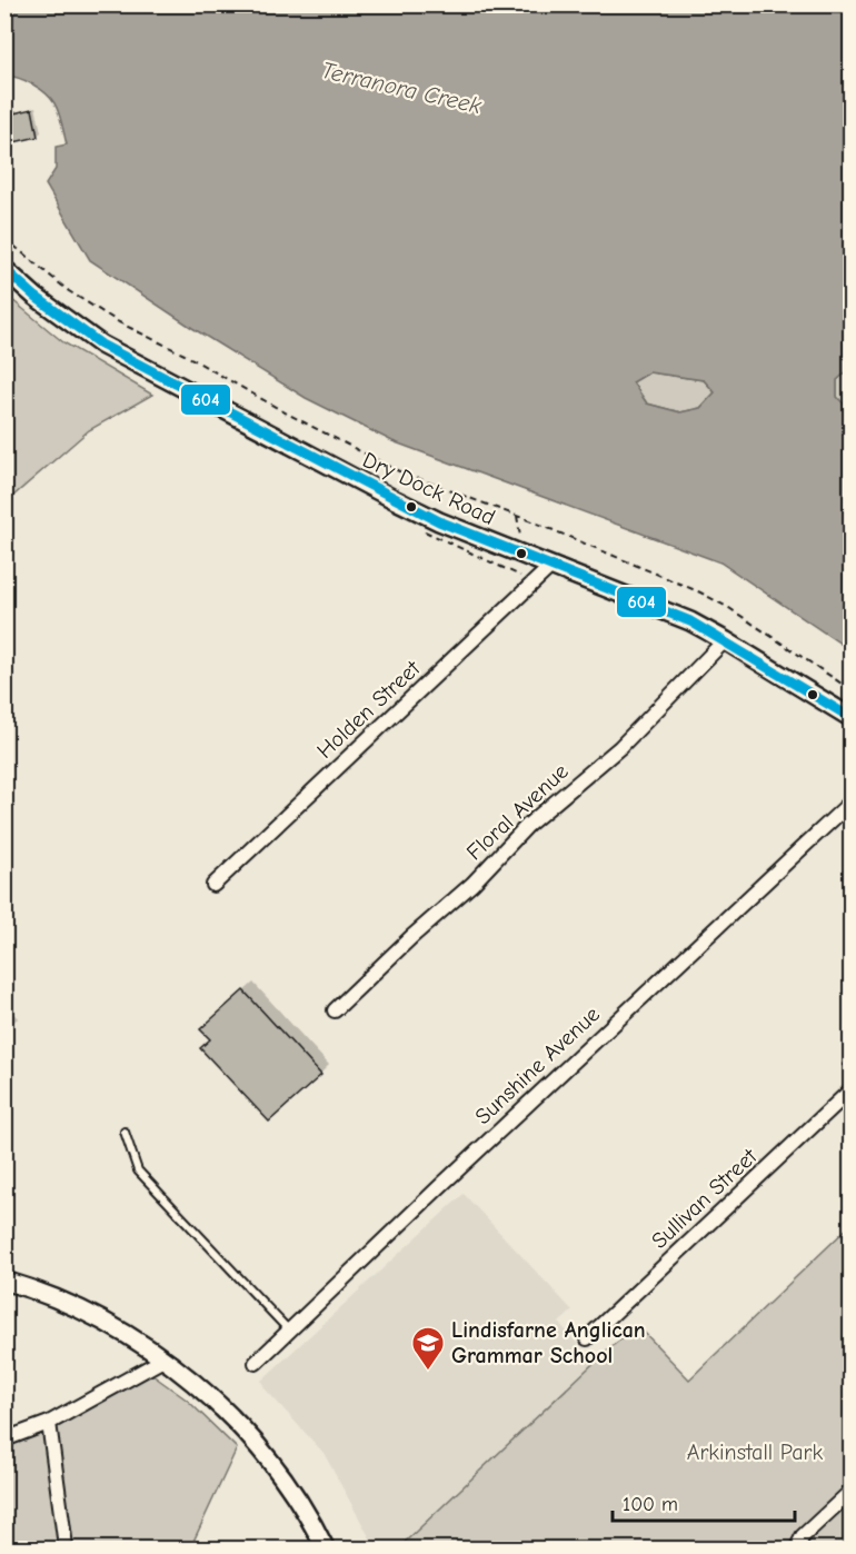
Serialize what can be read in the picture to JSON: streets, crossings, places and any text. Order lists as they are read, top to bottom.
{
  "streets": {
    "street": [
      "Dry Dock Road",
      "Holden Street",
      "Floral Avenue",
      "Sunshine Avenue",
      "Sullivan Street"
    ]
  },
  "crossings": [
    ["Dry Dock Road", "Holden Street"],
    ["Dry Dock Road", "Floral Avenue"]
  ],
  "water": ["Terranora Creek"],
  "parks": ["Arkinstall Park"],
  "places": {
    "school or university": ["Lindisfarne Anglican Grammar School"]
  },
  "lines": ["transit line 604"],
  "scale_bar": "100 m"
}
